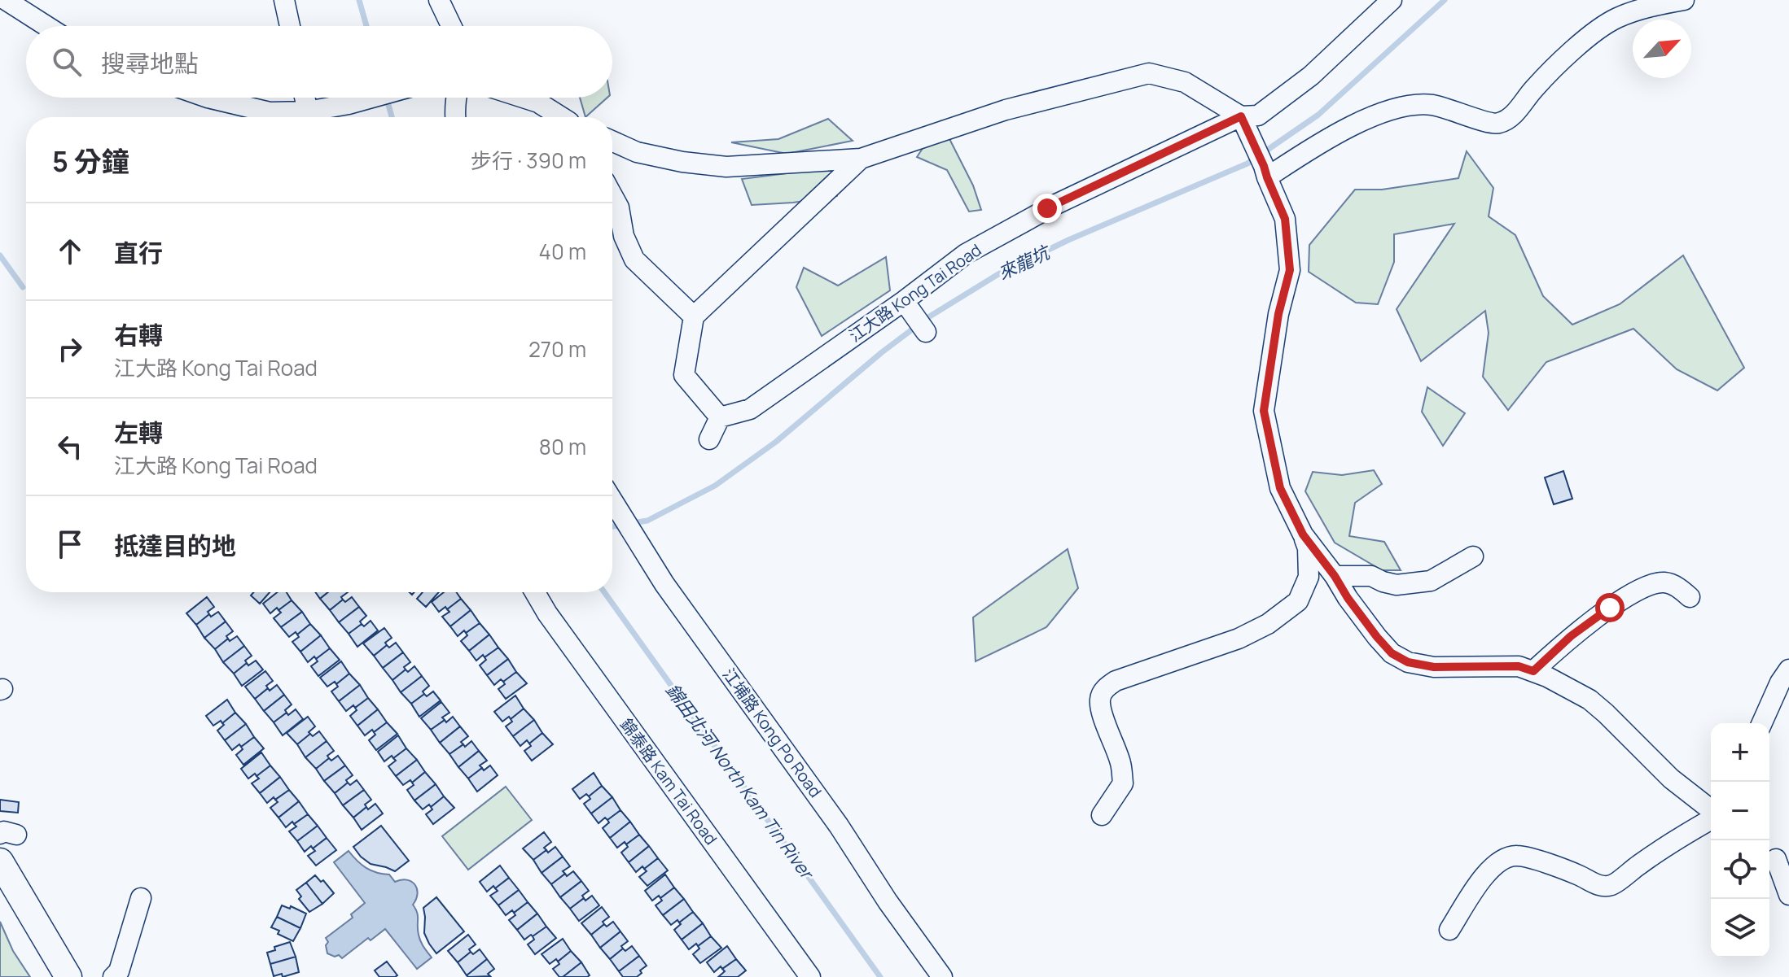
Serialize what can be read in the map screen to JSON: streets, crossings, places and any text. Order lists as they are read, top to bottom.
{
  "streets": {
    "street": ["江大路 Kong Tai Road", "江埔路 Kong Po Road", "錦泰路 Kam Tai Road"]
  },
  "water": ["來龍坑", "錦田北河 North Kam Tin River"],
  "north": "top right",
  "page": {
    "search": "搜尋地點",
    "heading": ["5 分鐘", "步行 · 390 m"],
    "list": [
      ["直行", "40 m"],
      ["右轉", "江大路 Kong Tai Road", "270 m"],
      ["左轉", "江大路 Kong Tai Road", "80 m"],
      "抵達目的地"
    ],
    "map_buttons": ["+", "−"]
  }
}
